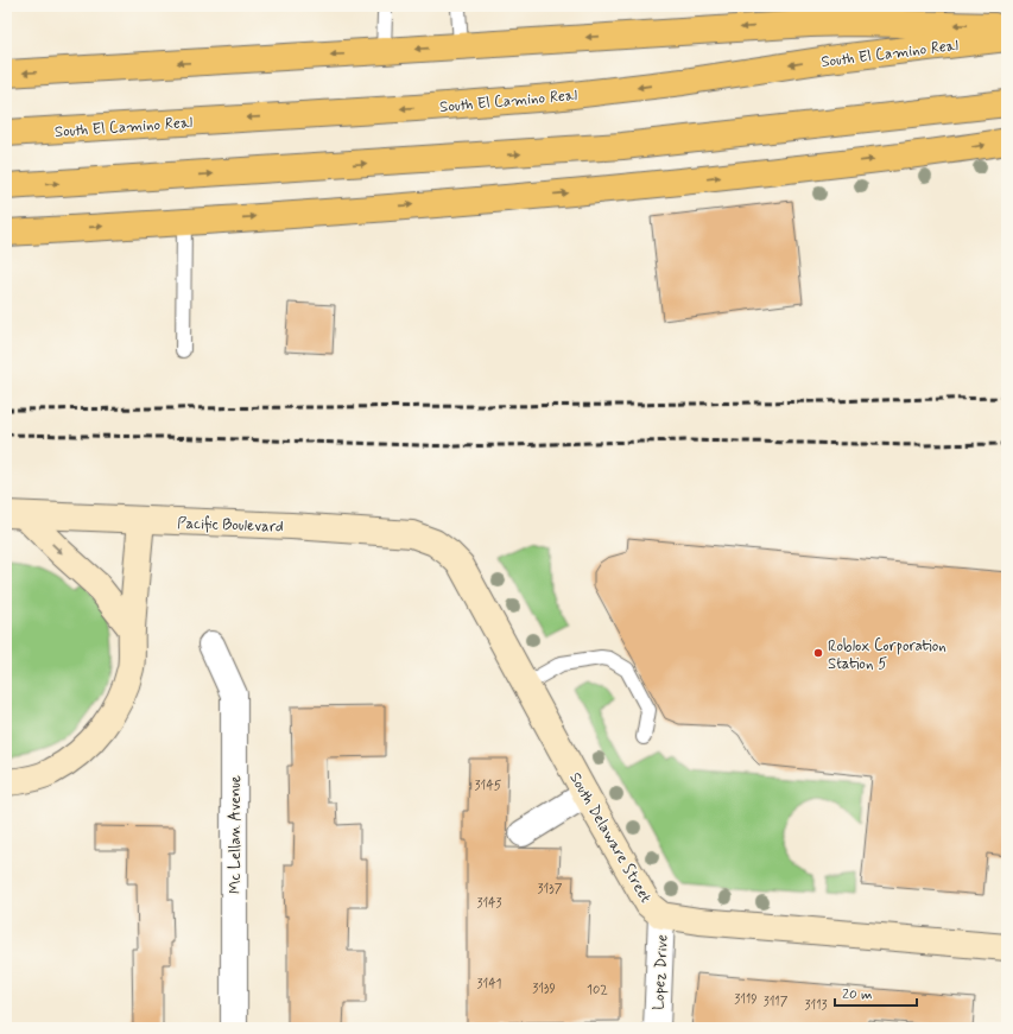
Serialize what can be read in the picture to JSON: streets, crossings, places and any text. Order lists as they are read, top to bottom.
{
  "streets": {
    "main road": ["South El Camino Real"],
    "street": [
      "Pacific Boulevard",
      "Mc Lellan Avenue",
      "South Delaware Street",
      "Lopez Drive"
    ]
  },
  "crossings": [
    ["Pacific Boulevard", "South Delaware Street"],
    ["South Delaware Street", "Lopez Drive"]
  ],
  "places": ["Roblox Corporation Station 5"],
  "house_numbers": [
    "3145",
    "3137",
    "3143",
    "3141",
    "3139",
    "102",
    "3119",
    "3117",
    "3113"
  ],
  "scale_bar": "20 m"
}
